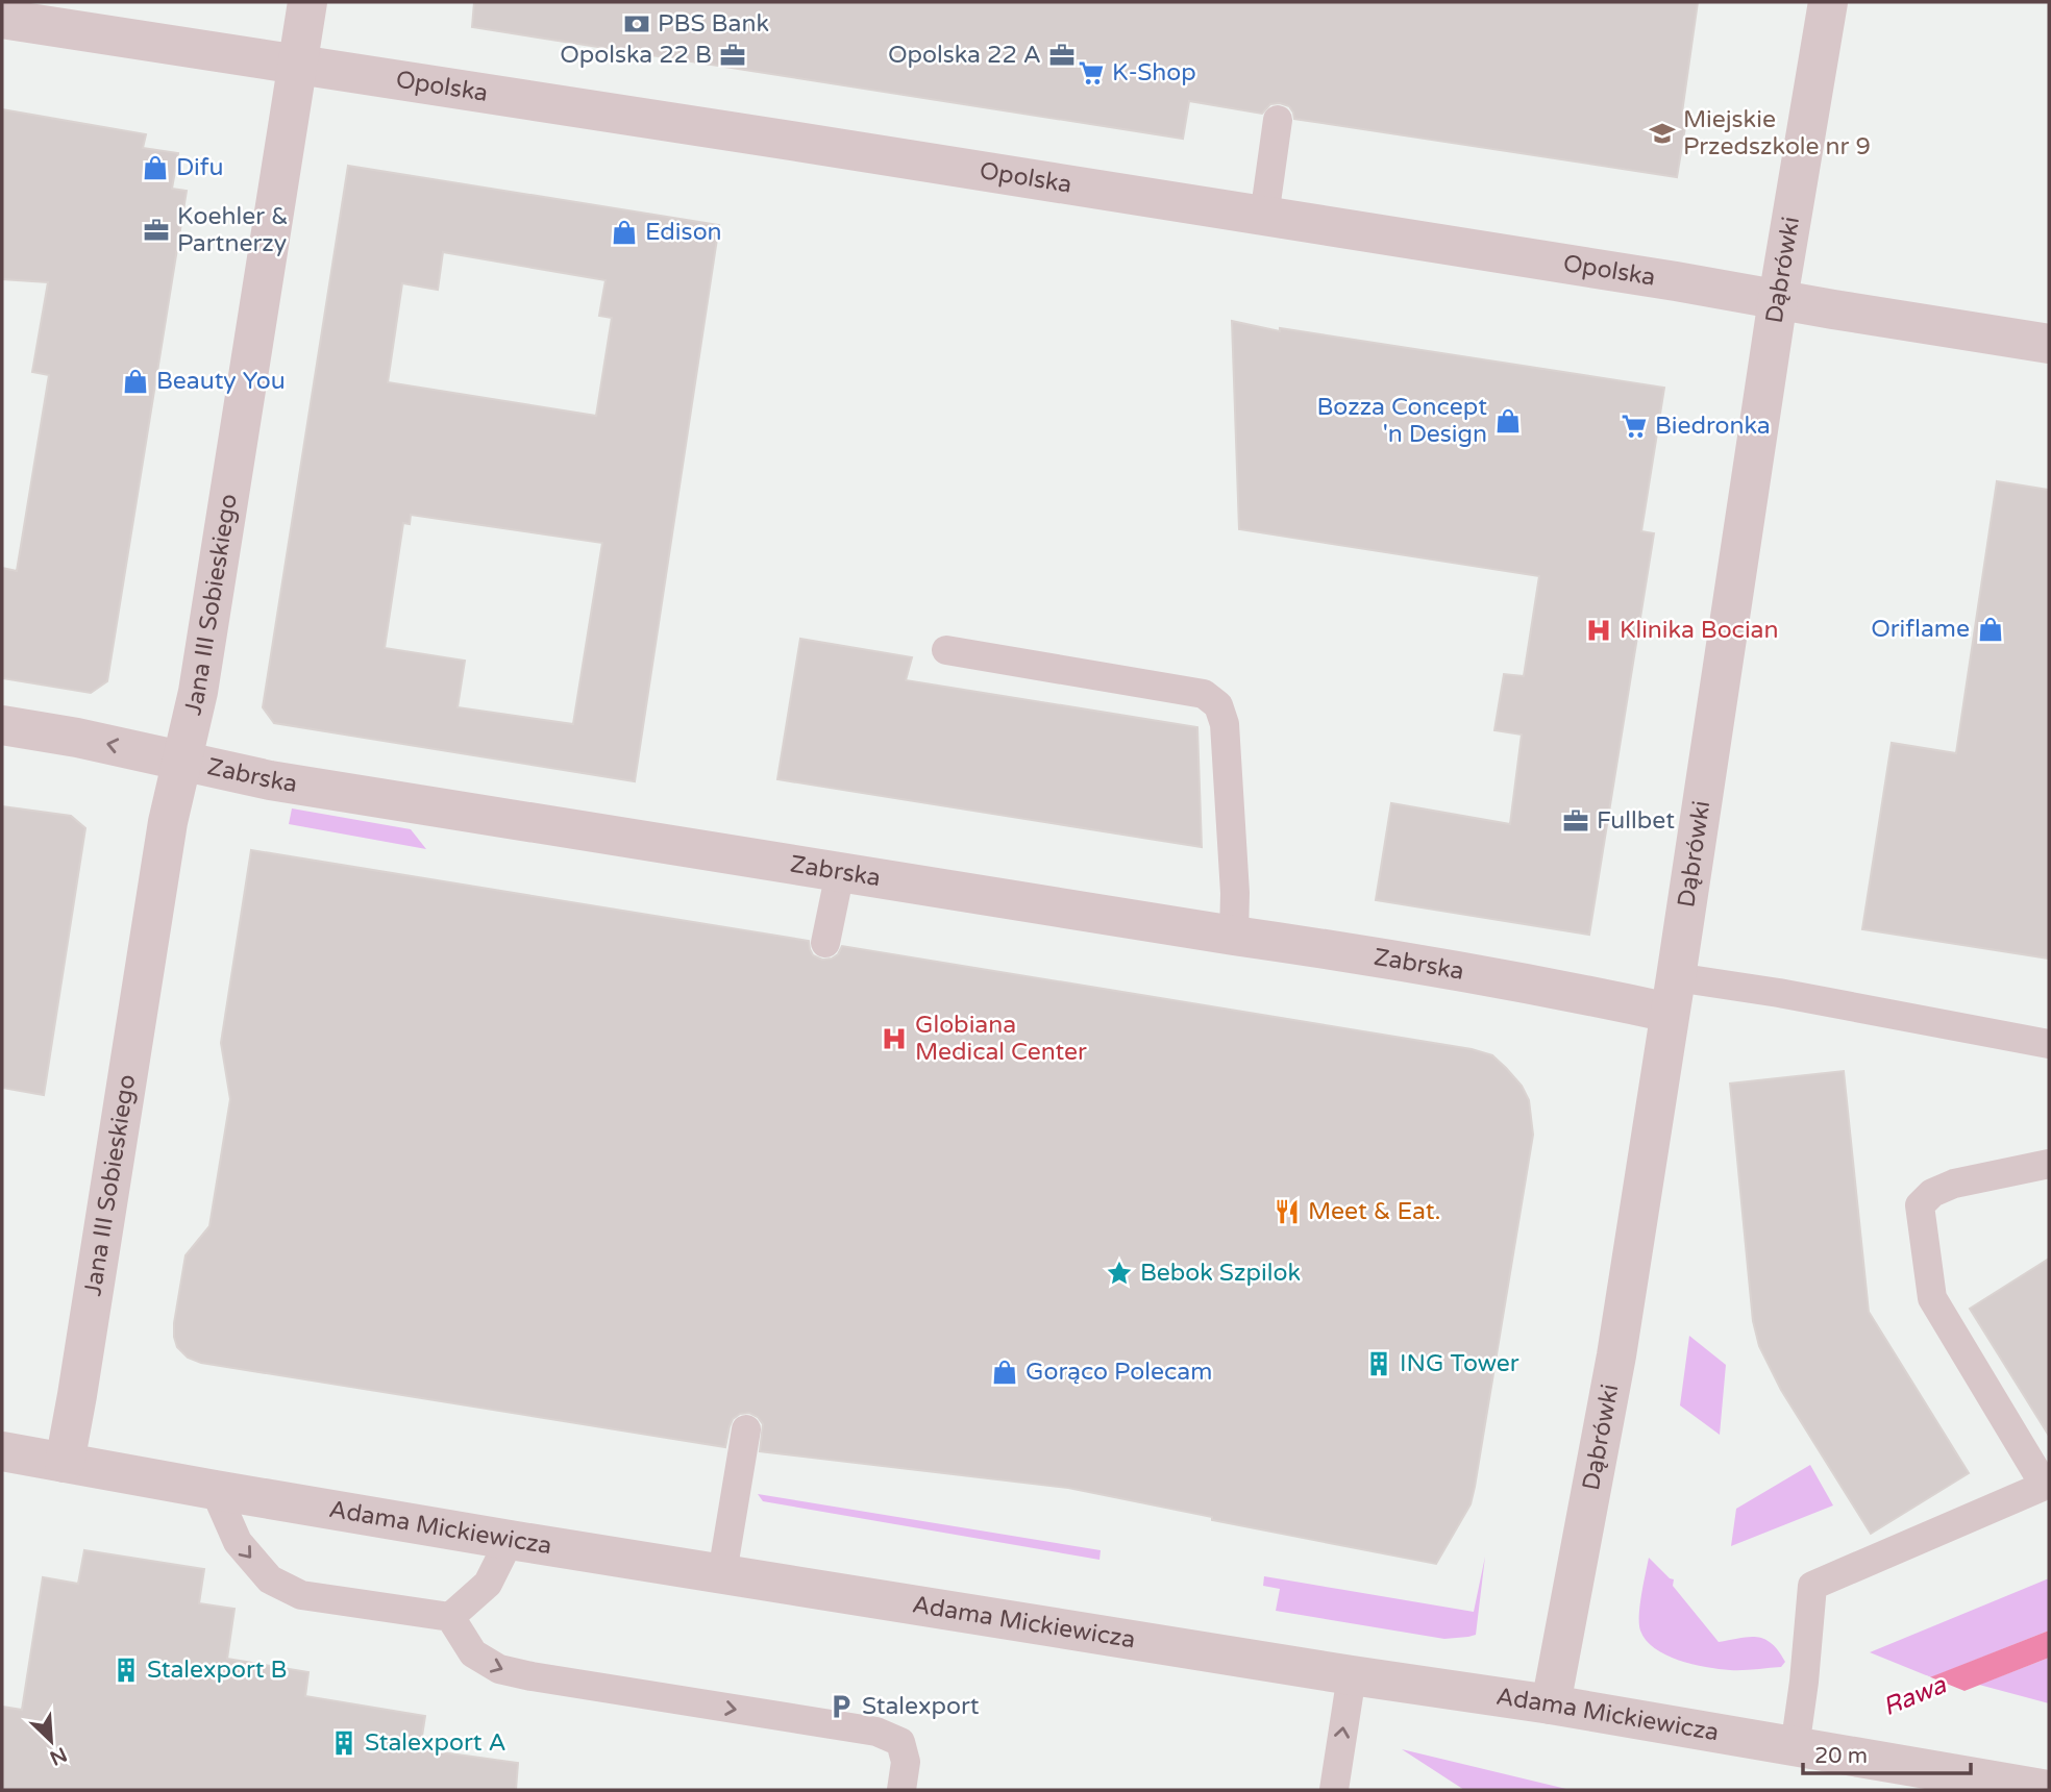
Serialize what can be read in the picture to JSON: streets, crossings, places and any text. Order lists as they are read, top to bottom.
{
  "streets": {
    "street": [
      "Opolska",
      "Dąbrówki",
      "Jana III Sobieskiego",
      "Zabrska",
      "Adama Mickiewicza"
    ]
  },
  "crossings": [
    ["Opolska", "Dąbrówki"],
    ["Opolska", "Jana III Sobieskiego"],
    ["Dąbrówki", "Zabrska"],
    ["Dąbrówki", "Adama Mickiewicza"],
    ["Jana III Sobieskiego", "Zabrska"],
    ["Jana III Sobieskiego", "Adama Mickiewicza"]
  ],
  "water": ["Rawa"],
  "places": {
    "bank": ["PBS Bank"],
    "office": [
      "Opolska 22 B",
      "Opolska 22 A",
      "Koehler & Partnerzy",
      "Fullbet"
    ],
    "supermarket": ["K-Shop", "Biedronka"],
    "school or university": ["Miejskie Przedszkole nr 9"],
    "shop": [
      "Difu",
      "Edison",
      "Beauty You",
      "Bozza Concept 'n Design",
      "Oriflame",
      "Gorąco Polecam"
    ],
    "hospital": ["Klinika Bocian", "Globiana Medical Center"],
    "restaurant": ["Meet & Eat."],
    "place": ["Bebok Szpilok"],
    "building": ["ING Tower", "Stalexport B", "Stalexport A"],
    "parking": ["Stalexport"]
  },
  "scale_bar": "20 m",
  "north": "bottom right"
}
